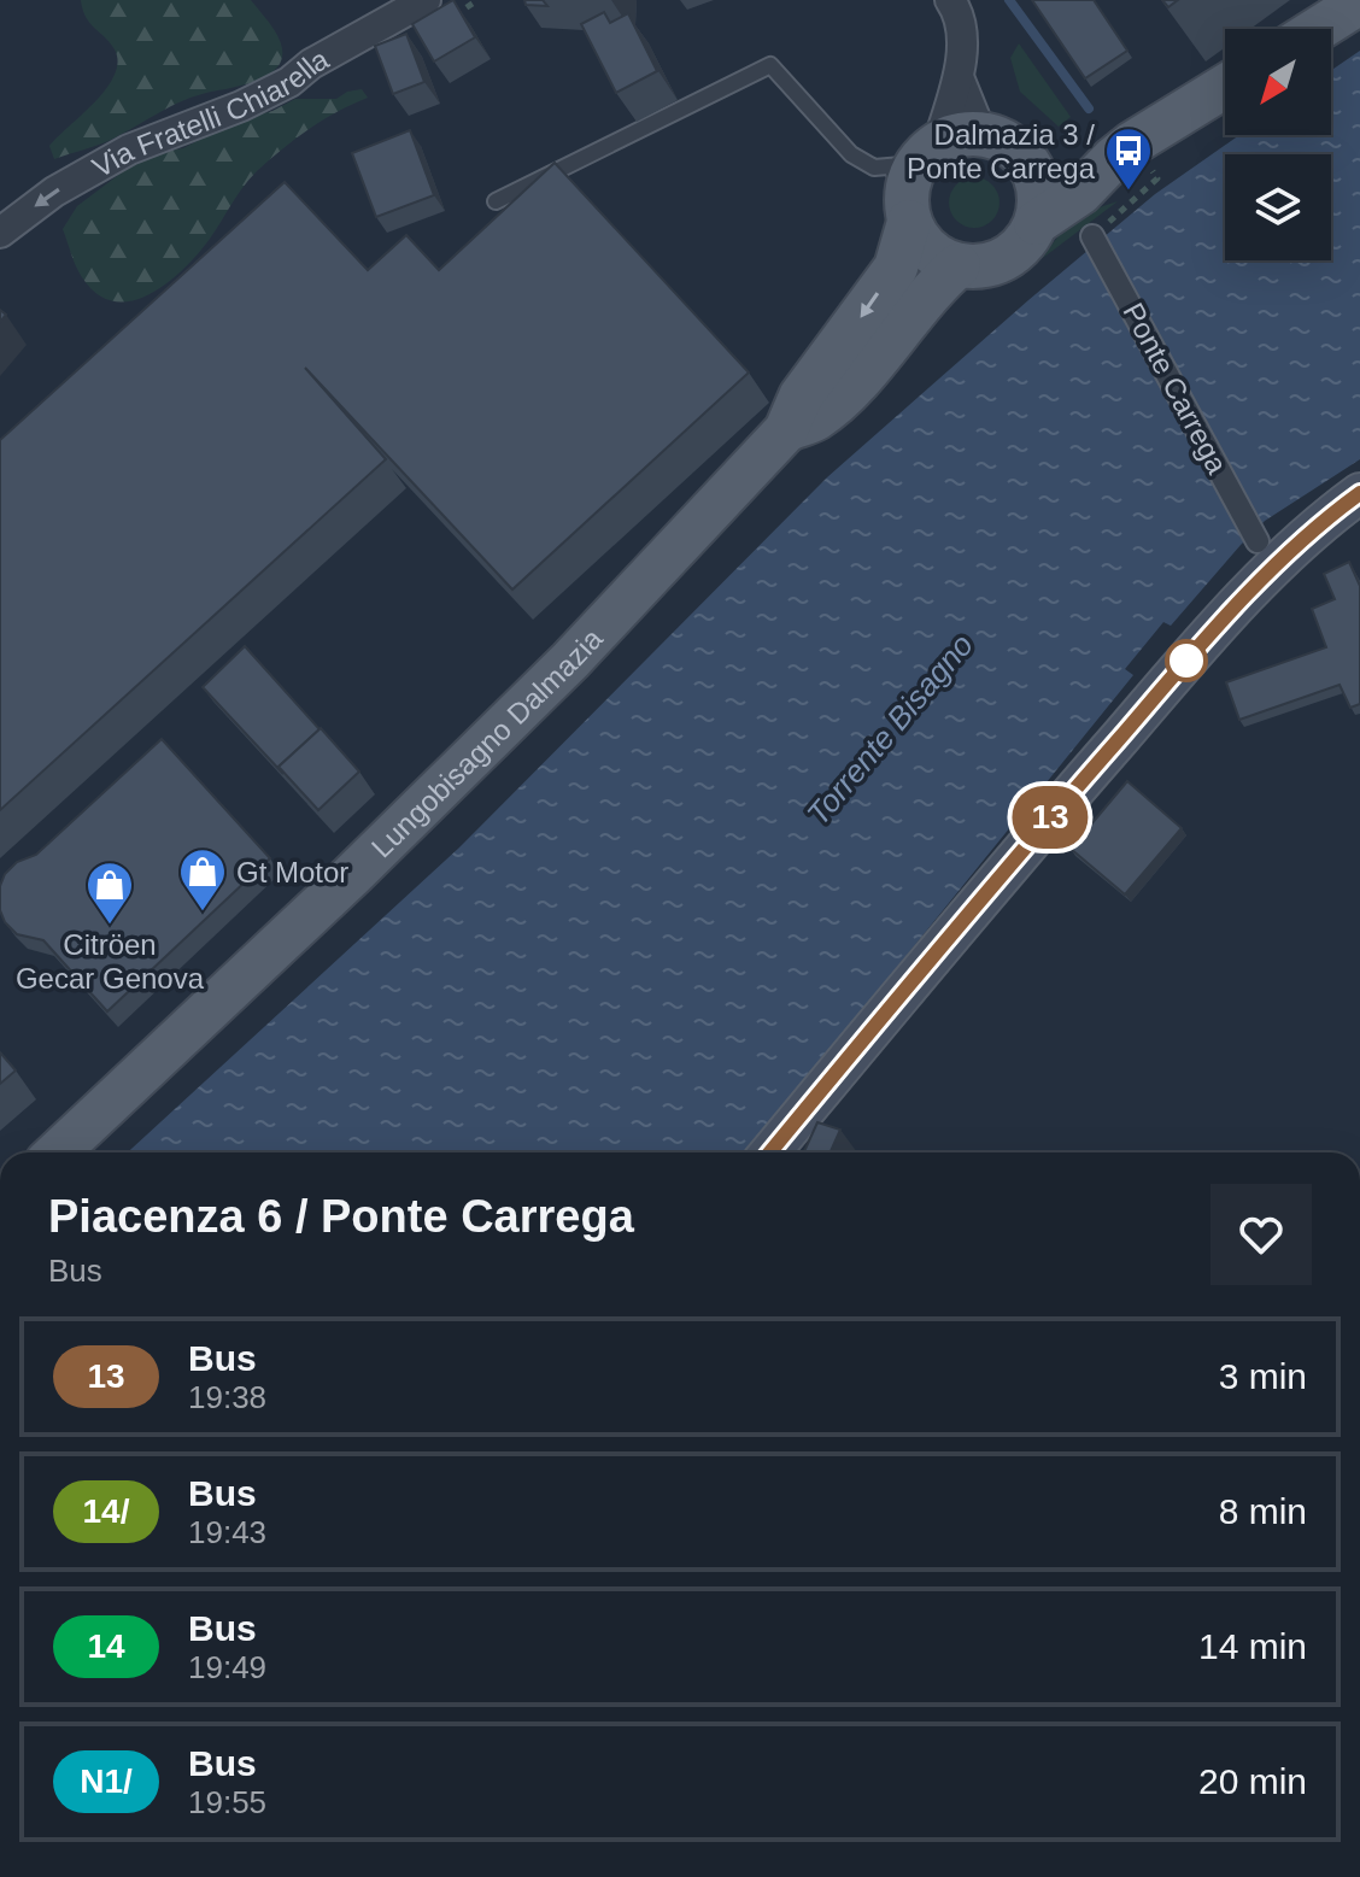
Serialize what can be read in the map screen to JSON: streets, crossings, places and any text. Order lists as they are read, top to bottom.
{
  "streets": {
    "main road": ["Lungobisagno Dalmazia"],
    "street": ["Via Fratelli Chiarella", "Ponte Carrega"]
  },
  "one_way": ["Via Fratelli Chiarella"],
  "water": ["Torrente Bisagno"],
  "places": {
    "bus stop": ["Dalmazia 3 / Ponte Carrega"],
    "shop": ["Gt Motor", "Citröen Gecar Genova"]
  },
  "lines": ["bus line 13"],
  "north": "bottom left",
  "page": {
    "on_map": "13",
    "heading": ["Piacenza 6 / Ponte Carrega", "Bus"],
    "list": [
      {
        "mark": "13",
        "name": "Bus",
        "note": "19:38",
        "value": "3 min"
      },
      {
        "mark": "14/",
        "name": "Bus",
        "note": "19:43",
        "value": "8 min"
      },
      {
        "mark": "14",
        "name": "Bus",
        "note": "19:49",
        "value": "14 min"
      },
      {
        "mark": "N1/",
        "name": "Bus",
        "note": "19:55",
        "value": "20 min"
      }
    ]
  }
}
